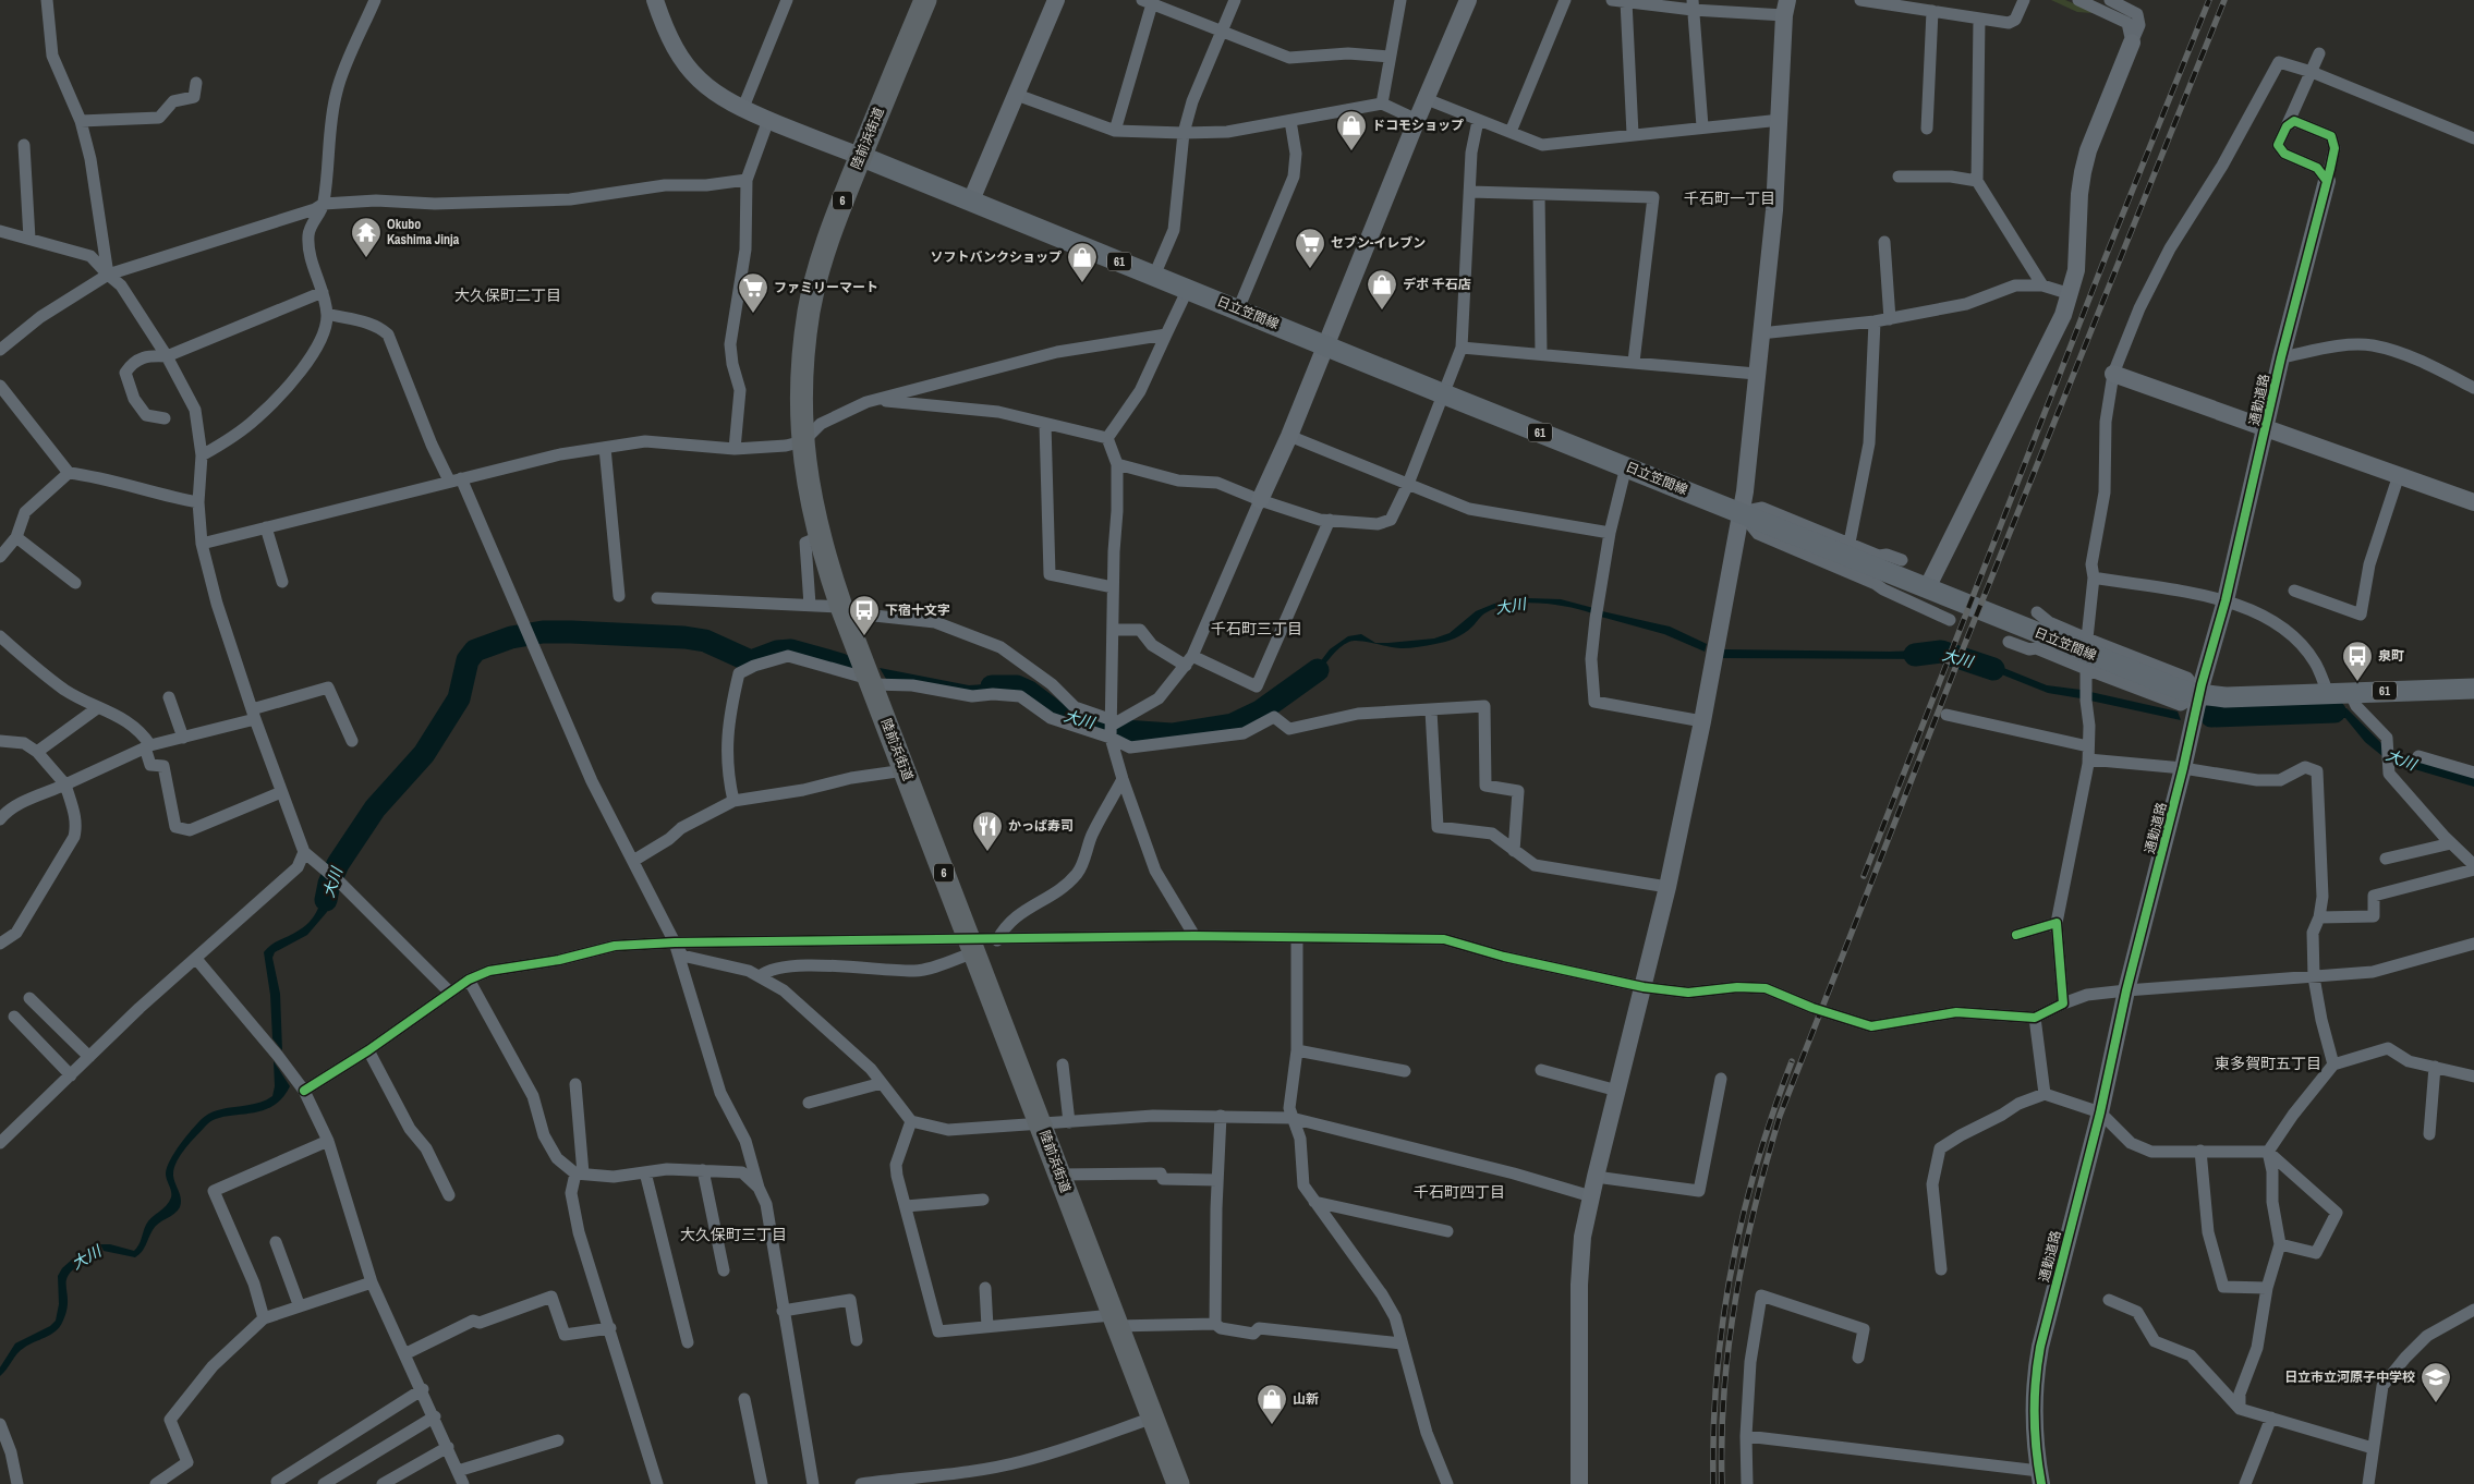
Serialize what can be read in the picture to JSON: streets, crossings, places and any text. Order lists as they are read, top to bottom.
{
  "streets": {
    "highway": ["陸前浜街道", "6"],
    "main road": ["61", "日立笠間線"],
    "street": ["通勤道路"]
  },
  "crossings": [
    ["陸前浜街道", "日立笠間線"],
    ["日立笠間線", "通勤道路"]
  ],
  "districts": [
    "千石町一丁目",
    "大久保町二丁目",
    "千石町三丁目",
    "東多賀町五丁目",
    "千石町四丁目",
    "大久保町三丁目"
  ],
  "water": ["大川"],
  "places": {
    "shop": [
      "ドコモショップ",
      "ソフトバンクショップ",
      "デポ 千石店",
      "山新"
    ],
    "temple": ["Okubo Kashima Jinja"],
    "supermarket": ["セブン-イレブン", "ファミリーマート"],
    "bus stop": ["下宿十文字", "泉町"],
    "restaurant": ["かっぱ寿司"],
    "school or university": ["日立市立河原子中学校"]
  }
}
